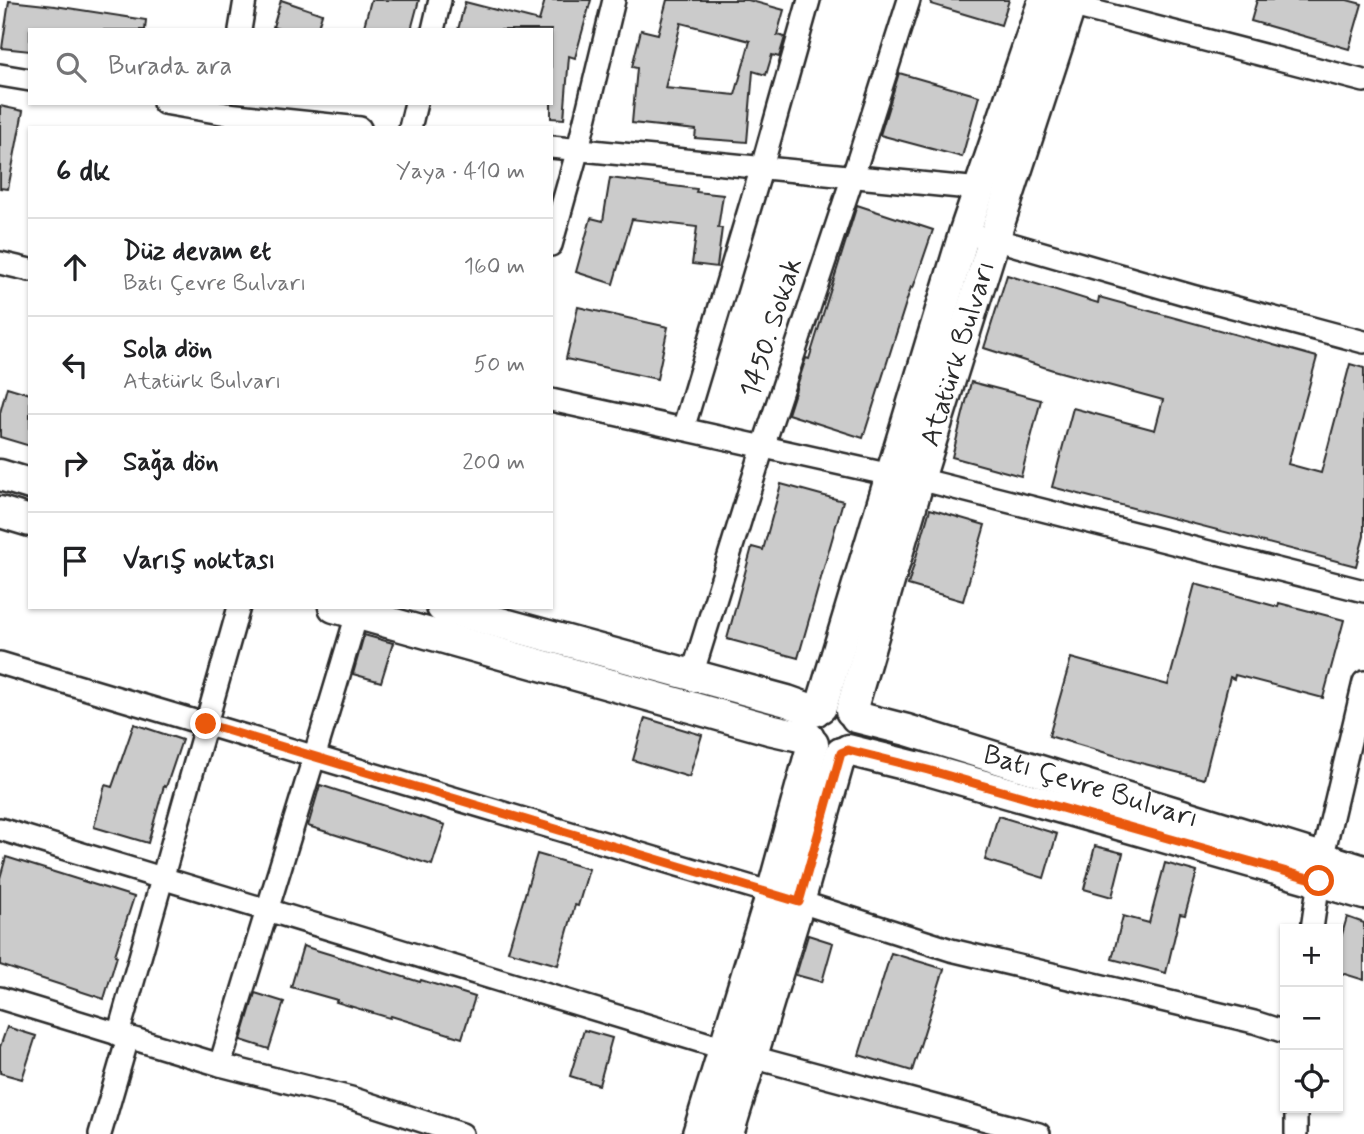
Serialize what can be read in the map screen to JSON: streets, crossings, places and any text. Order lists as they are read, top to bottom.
{
  "streets": {
    "main road": ["Atatürk Bulvarı", "Batı Çevre Bulvarı"],
    "street": ["1450. Sokak"]
  },
  "crossings": [
    ["Atatürk Bulvarı", "Batı Çevre Bulvarı"]
  ],
  "page": {
    "search": "Burada ara",
    "heading": ["6 dk", "Yaya · 410 m"],
    "list": [
      ["Düz devam et", "Batı Çevre Bulvarı", "160 m"],
      ["Sola dön", "Atatürk Bulvarı", "50 m"],
      ["Sağa dön", "200 m"],
      "Varış noktası"
    ],
    "map_buttons": ["+", "−"]
  }
}
